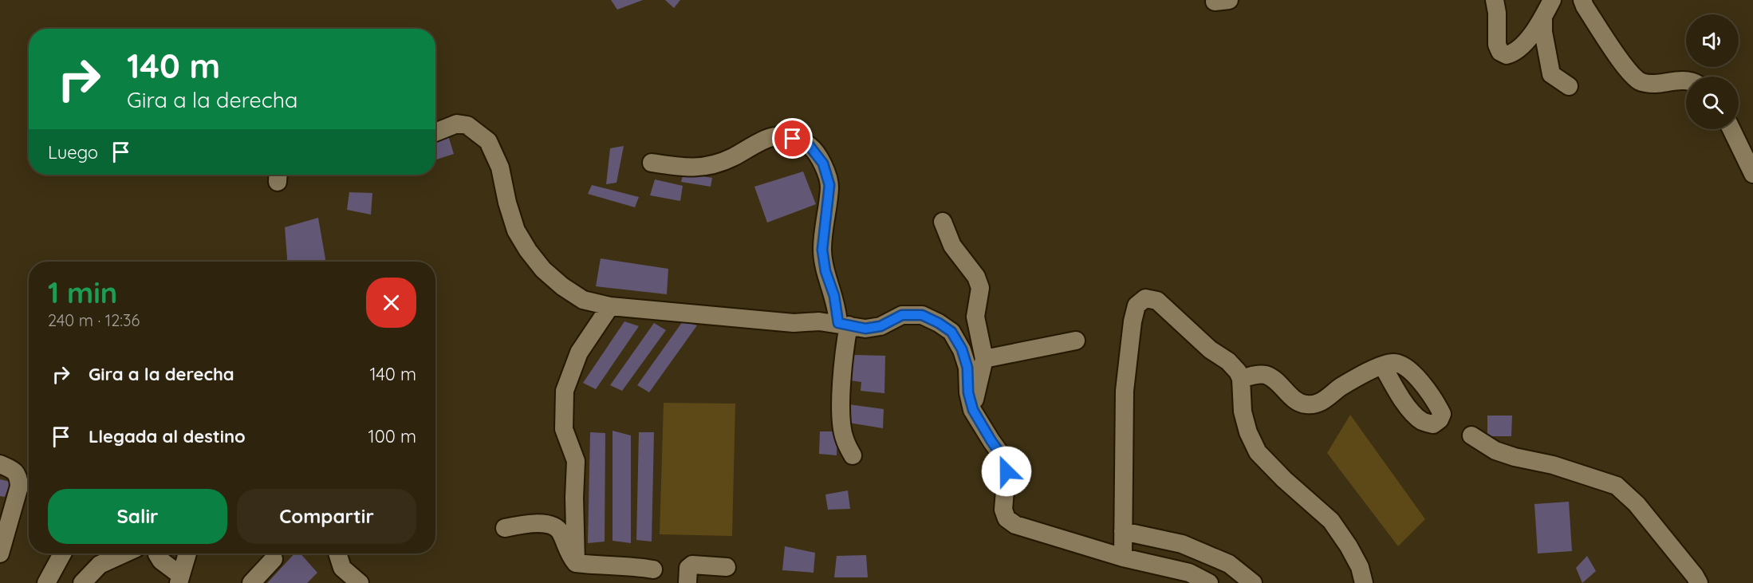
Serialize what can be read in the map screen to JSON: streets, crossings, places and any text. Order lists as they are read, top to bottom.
{
  "page": {
    "turn": ["140 m", "Gira a la derecha"],
    "then": "Luego",
    "heading": ["1 min", "240 m · 12:36"],
    "list": [
      {
        "name": "Gira a la derecha",
        "value": "140 m"
      },
      {
        "name": "Llegada al destino",
        "value": "100 m"
      }
    ],
    "buttons": ["Salir", "Compartir"]
  }
}
